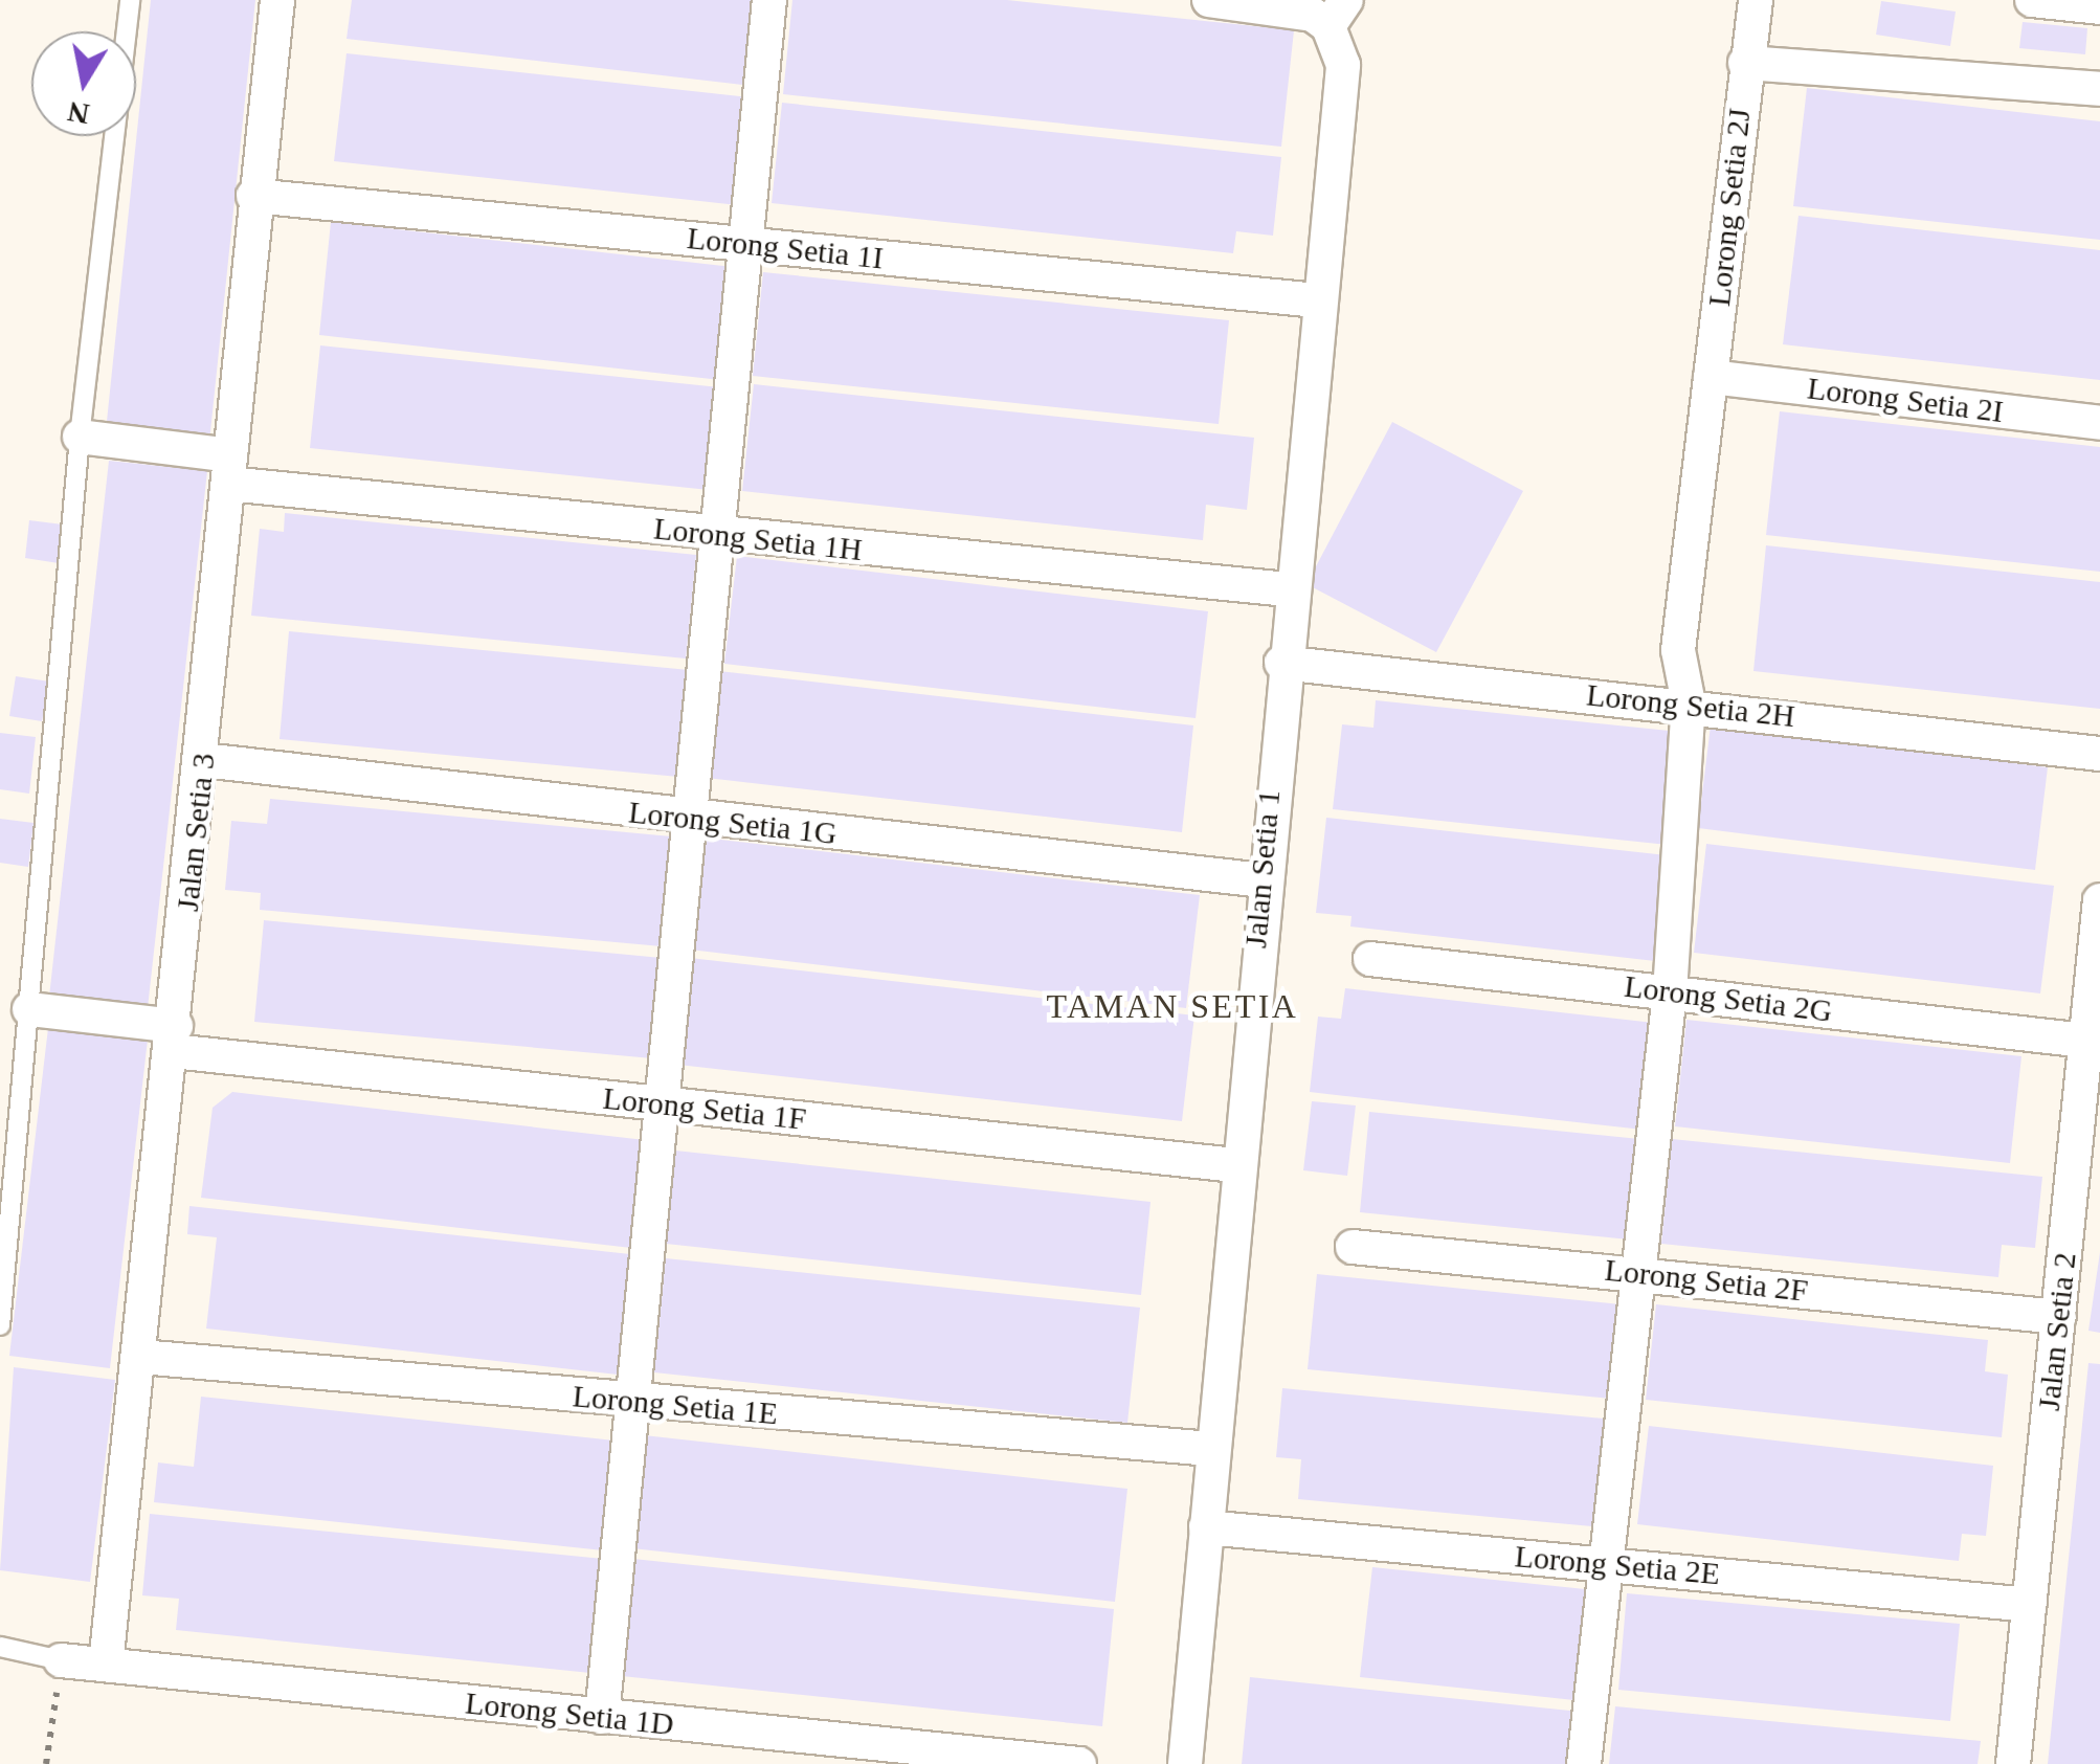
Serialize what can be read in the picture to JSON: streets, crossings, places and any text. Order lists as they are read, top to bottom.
{
  "streets": {
    "street": [
      "Lorong Setia 2J",
      "Lorong Setia 1I",
      "Lorong Setia 2I",
      "Lorong Setia 1H",
      "Lorong Setia 2H",
      "Lorong Setia 1G",
      "Jalan Setia 3",
      "Jalan Setia 1",
      "Lorong Setia 2G",
      "Lorong Setia 1F",
      "Lorong Setia 2F",
      "Jalan Setia 2",
      "Lorong Setia 1E",
      "Lorong Setia 2E",
      "Lorong Setia 1D"
    ]
  },
  "crossings": [
    ["Lorong Setia 2J", "Lorong Setia 2I"],
    ["Lorong Setia 2J", "Lorong Setia 2H"],
    ["Lorong Setia 2J", "Lorong Setia 2G"],
    ["Lorong Setia 2J", "Lorong Setia 2F"],
    ["Lorong Setia 2J", "Lorong Setia 2E"],
    ["Lorong Setia 1I", "Jalan Setia 3"],
    ["Lorong Setia 1I", "Jalan Setia 1"],
    ["Lorong Setia 1H", "Jalan Setia 3"],
    ["Lorong Setia 1H", "Jalan Setia 1"],
    ["Lorong Setia 2H", "Jalan Setia 1"],
    ["Lorong Setia 1G", "Jalan Setia 3"],
    ["Lorong Setia 1G", "Jalan Setia 1"],
    ["Jalan Setia 3", "Lorong Setia 1F"],
    ["Jalan Setia 3", "Lorong Setia 1E"],
    ["Jalan Setia 3", "Lorong Setia 1D"],
    ["Jalan Setia 1", "Lorong Setia 1F"],
    ["Jalan Setia 1", "Lorong Setia 1E"],
    ["Jalan Setia 1", "Lorong Setia 2E"],
    ["Lorong Setia 2G", "Jalan Setia 2"],
    ["Lorong Setia 2F", "Jalan Setia 2"],
    ["Jalan Setia 2", "Lorong Setia 2E"]
  ],
  "districts": ["TAMAN SETIA"],
  "north": "bottom"
}
